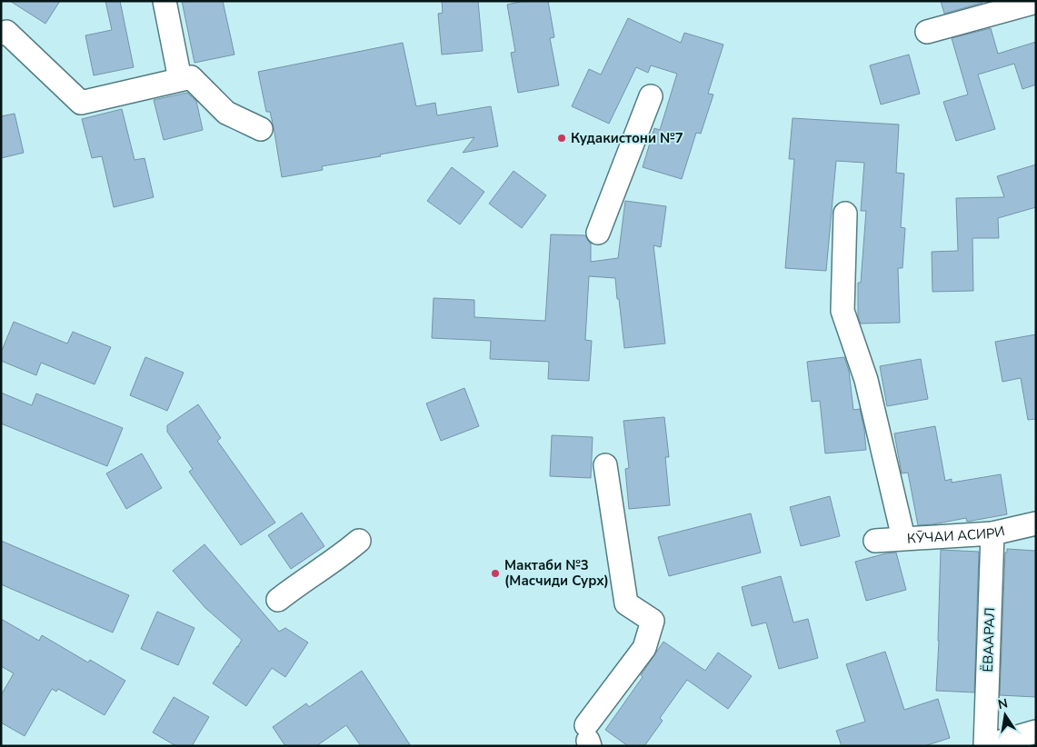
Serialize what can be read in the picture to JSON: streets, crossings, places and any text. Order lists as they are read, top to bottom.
{
  "streets": {
    "street": ["КӮЧАИ АСИРИ", "ЁВААРАЛ"]
  },
  "crossings": [
    ["КӮЧАИ АСИРИ", "ЁВААРАЛ"]
  ],
  "places": ["Кудакистони №7", "Мактаби №3 (Масчиди Сурх)"],
  "north": "top"
}
